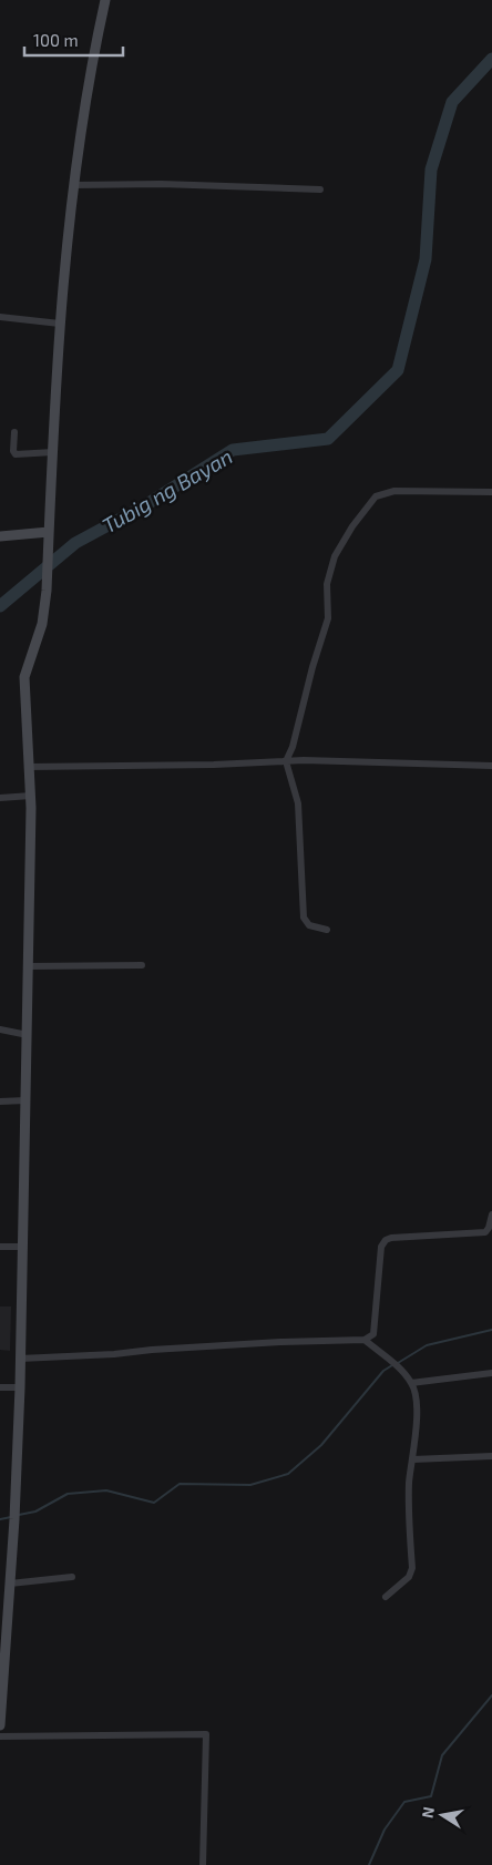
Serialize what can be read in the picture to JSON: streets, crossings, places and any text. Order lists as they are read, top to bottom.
{
  "water": ["Tubig ng Bayan"],
  "scale_bar": "100 m",
  "north": "left"
}
